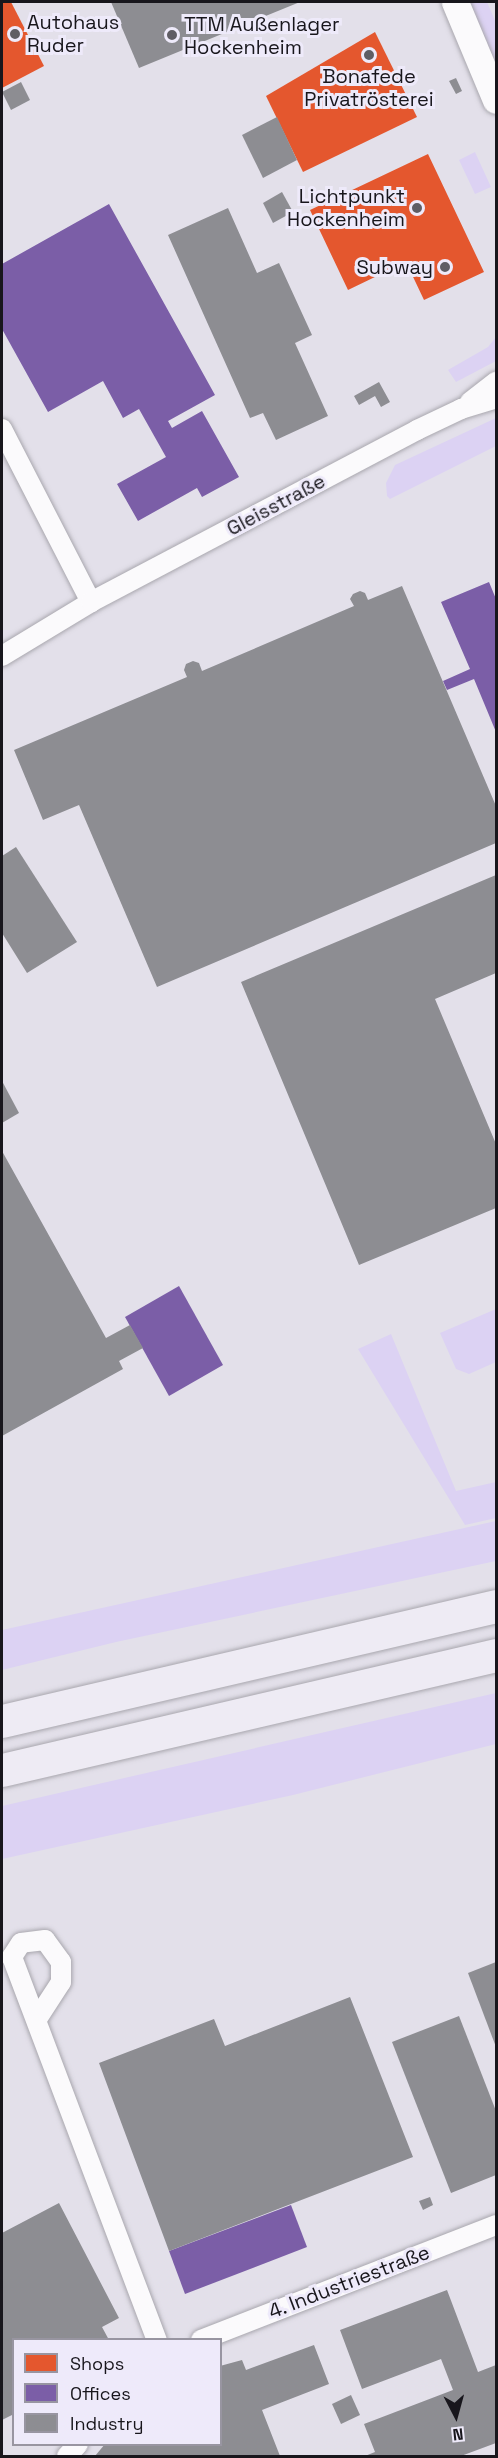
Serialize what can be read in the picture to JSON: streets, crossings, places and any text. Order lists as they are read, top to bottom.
{
  "streets": {
    "street": ["Gleisstraße", "4. Industriestraße"]
  },
  "places": [
    "Autohaus Ruder",
    "TTM Außenlager Hockenheim",
    "Bonafede Privatrösterei",
    "Lichtpunkt Hockenheim",
    "Subway"
  ],
  "legend": ["Shops", "Offices", "Industry"],
  "north": "bottom"
}
